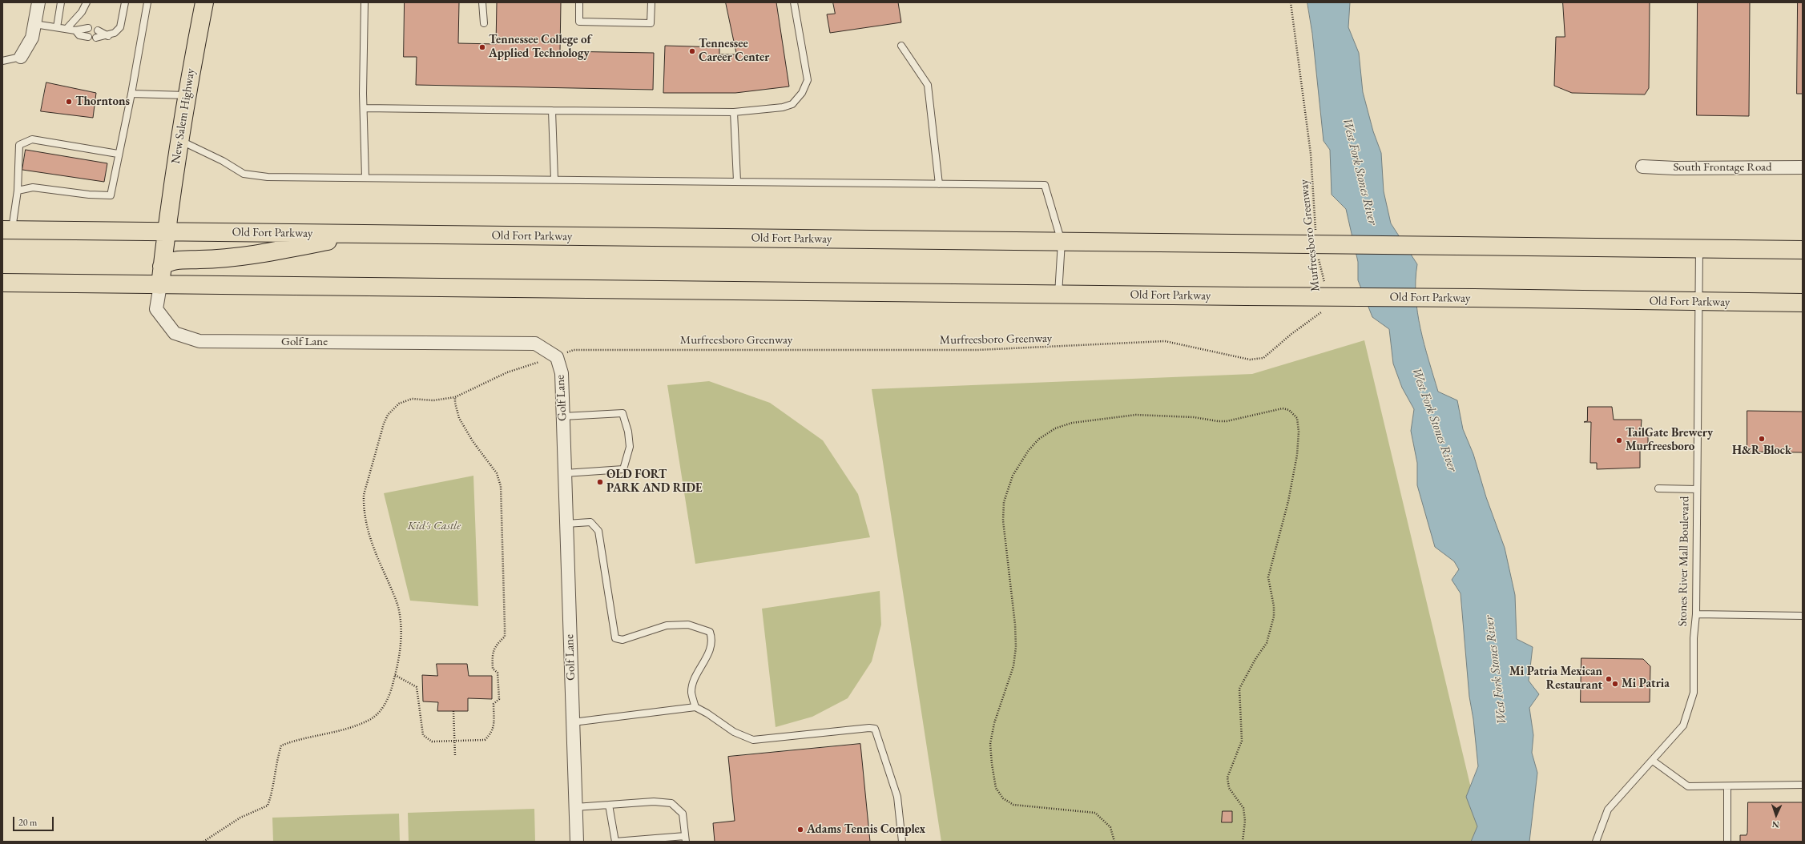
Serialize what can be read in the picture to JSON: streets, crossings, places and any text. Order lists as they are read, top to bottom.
{
  "streets": {
    "main road": ["New Salem Highway", "Old Fort Parkway"],
    "street": ["South Frontage Road", "Golf Lane"],
    "lane": ["Stones River Mall Boulevard"],
    "path": ["Murfreesboro Greenway"]
  },
  "crossings": [
    ["New Salem Highway", "Old Fort Parkway"],
    ["New Salem Highway", "Golf Lane"],
    ["Old Fort Parkway", "Golf Lane"],
    ["Old Fort Parkway", "Stones River Mall Boulevard"],
    ["Murfreesboro Greenway", "Golf Lane"]
  ],
  "water": ["West Fork Stones River"],
  "parks": ["Kid's Castle"],
  "places": [
    "Tennessee College of Applied Technology",
    "Tennessee Career Center",
    "Thorntons",
    "H&R Block",
    "TailGate Brewery Murfreesboro",
    "OLD FORT PARK AND RIDE",
    "Mi Patria Mexican Restaurant",
    "Mi Patria",
    "Adams Tennis Complex"
  ],
  "scale_bar": "20 m",
  "north": "bottom"
}
